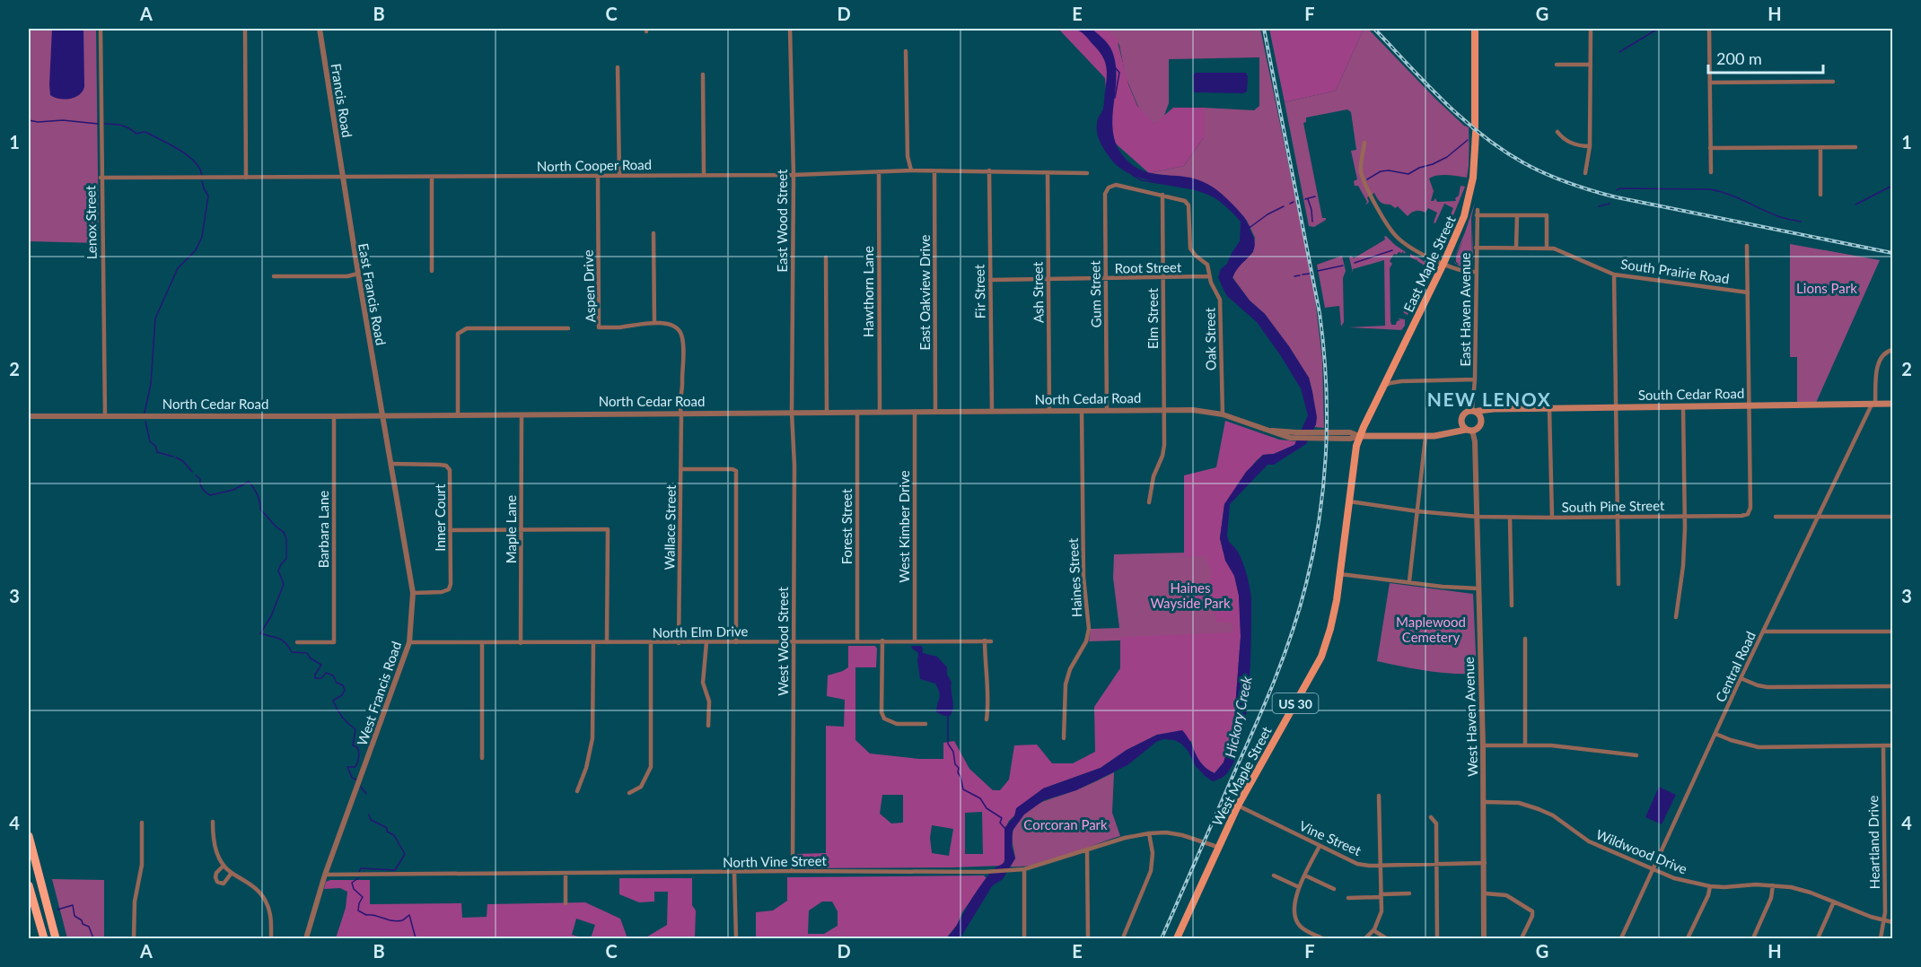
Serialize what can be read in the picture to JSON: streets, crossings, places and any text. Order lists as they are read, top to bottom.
{
  "streets": {
    "main road": [
      "East Maple Street",
      "South Cedar Road",
      "North Cedar Road",
      "US 30",
      "West Maple Street"
    ],
    "street": [
      "Francis Road",
      "North Cooper Road",
      "East Wood Street",
      "Lenox Street",
      "Root Street",
      "South Prairie Road",
      "Aspen Drive",
      "Hawthorn Lane",
      "Fir Street",
      "East Oakview Drive",
      "Ash Street",
      "East Francis Road",
      "Gum Street",
      "East Haven Avenue",
      "Elm Street",
      "Oak Street",
      "South Pine Street",
      "Inner Court",
      "Forest Street",
      "West Kimber Drive",
      "Wallace Street",
      "Barbara Lane",
      "Maple Lane",
      "Haines Street",
      "North Elm Drive",
      "West Wood Street",
      "Central Road",
      "West Francis Road",
      "West Haven Avenue",
      "Vine Street",
      "Heartland Drive",
      "Wildwood Drive",
      "North Vine Street"
    ]
  },
  "crossings": [
    ["Francis Road", "North Cooper Road"],
    ["Francis Road", "East Francis Road"],
    ["North Cooper Road", "East Wood Street"],
    ["North Cooper Road", "Lenox Street"],
    ["North Cooper Road", "Aspen Drive"],
    ["North Cooper Road", "Hawthorn Lane"],
    ["North Cooper Road", "Fir Street"],
    ["North Cooper Road", "East Oakview Drive"],
    ["North Cooper Road", "Ash Street"],
    ["North Cooper Road", "East Francis Road"],
    ["East Wood Street", "North Cedar Road"],
    ["East Wood Street", "West Wood Street"],
    ["Lenox Street", "North Cedar Road"],
    ["East Maple Street", "US 30"],
    ["Root Street", "Fir Street"],
    ["Root Street", "Ash Street"],
    ["Root Street", "Gum Street"],
    ["Root Street", "Elm Street"],
    ["Root Street", "Oak Street"],
    ["South Prairie Road", "East Haven Avenue"],
    ["Aspen Drive", "North Cedar Road"],
    ["Aspen Drive", "Wallace Street"],
    ["Hawthorn Lane", "North Cedar Road"],
    ["Fir Street", "North Cedar Road"],
    ["East Oakview Drive", "North Cedar Road"],
    ["Ash Street", "North Cedar Road"],
    ["East Francis Road", "North Cedar Road"],
    ["East Francis Road", "West Francis Road"],
    ["Gum Street", "Elm Street"],
    ["Gum Street", "Oak Street"],
    ["Gum Street", "North Cedar Road"],
    ["East Haven Avenue", "South Cedar Road"],
    ["Elm Street", "Oak Street"],
    ["Elm Street", "North Cedar Road"],
    ["Oak Street", "North Cedar Road"],
    ["South Cedar Road", "South Pine Street"],
    ["South Cedar Road", "Central Road"],
    ["North Cedar Road", "Forest Street"],
    ["North Cedar Road", "West Kimber Drive"],
    ["North Cedar Road", "Wallace Street"],
    ["North Cedar Road", "Barbara Lane"],
    ["North Cedar Road", "Maple Lane"],
    ["North Cedar Road", "Haines Street"],
    ["North Cedar Road", "West Wood Street"],
    ["North Cedar Road", "West Francis Road"],
    ["North Cedar Road", "US 30"],
    ["North Cedar Road", "West Haven Avenue"],
    ["North Cedar Road", "West Maple Street"],
    ["South Pine Street", "West Haven Avenue"],
    ["South Pine Street", "West Maple Street"],
    ["Inner Court", "West Francis Road"],
    ["Forest Street", "North Elm Drive"],
    ["West Kimber Drive", "North Elm Drive"],
    ["Wallace Street", "North Elm Drive"],
    ["Maple Lane", "North Elm Drive"],
    ["North Elm Drive", "West Wood Street"],
    ["North Elm Drive", "West Francis Road"],
    ["West Wood Street", "North Vine Street"],
    ["Central Road", "Wildwood Drive"],
    ["West Francis Road", "North Vine Street"],
    ["US 30", "West Maple Street"],
    ["West Haven Avenue", "Vine Street"],
    ["West Haven Avenue", "Wildwood Drive"],
    ["West Maple Street", "Vine Street"],
    ["West Maple Street", "North Vine Street"],
    ["Heartland Drive", "Wildwood Drive"]
  ],
  "districts": ["NEW LENOX"],
  "water": ["Hickory Creek"],
  "parks": [
    "Lions Park",
    "Haines Wayside Park",
    "Maplewood Cemetery",
    "Corcoran Park"
  ],
  "scale_bar": "200 m",
  "grid": {
    "columns": [
      "A",
      "B",
      "C",
      "D",
      "E",
      "F",
      "G",
      "H"
    ],
    "rows": [
      "1",
      "2",
      "3",
      "4"
    ]
  }
}
